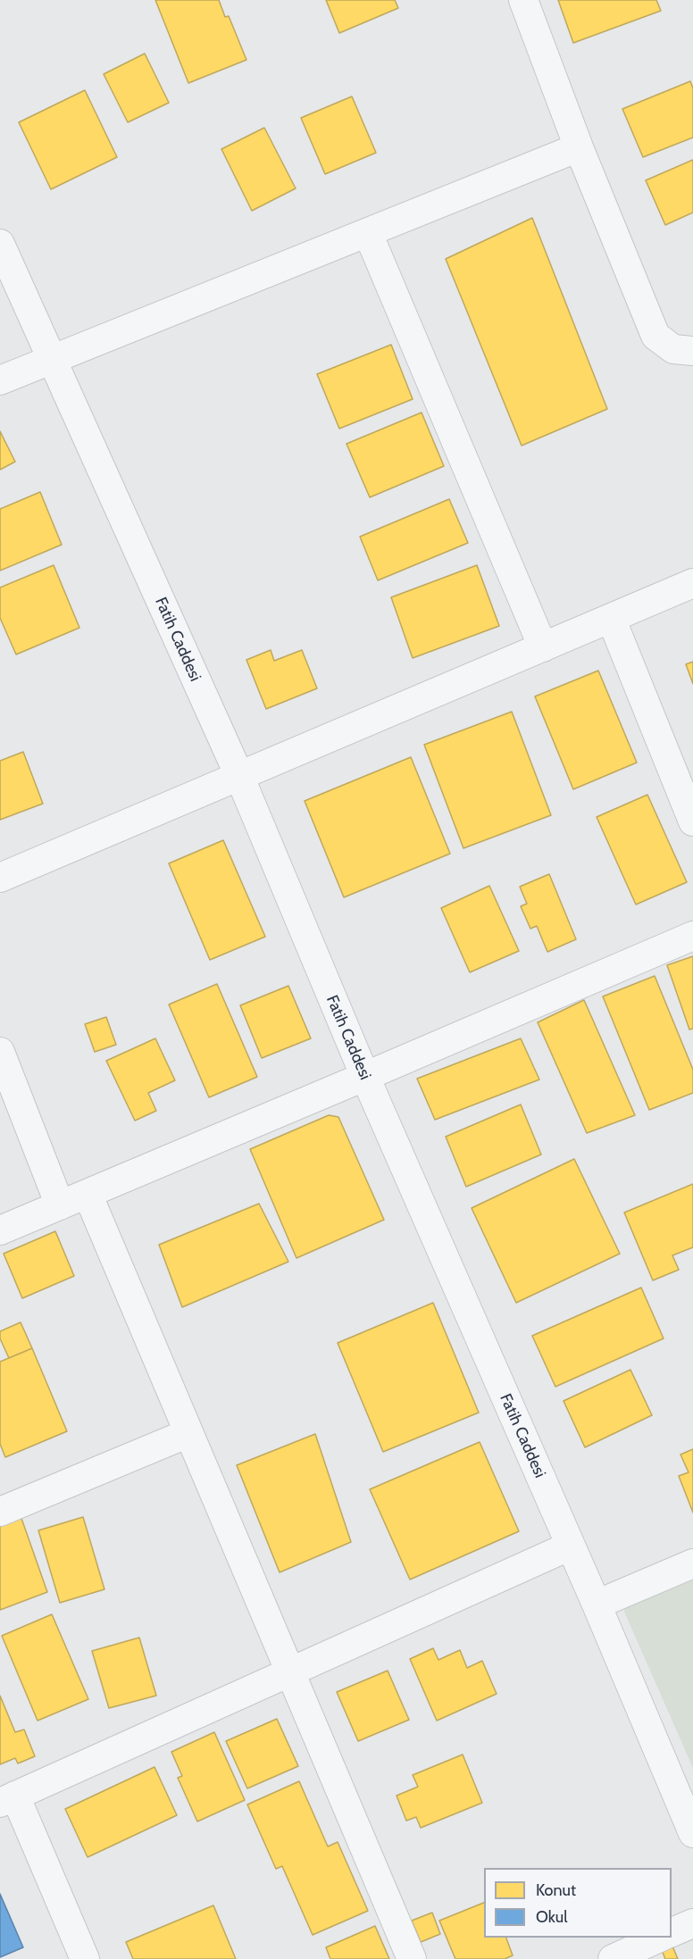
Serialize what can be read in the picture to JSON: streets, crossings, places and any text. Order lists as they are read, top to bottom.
{
  "streets": {
    "street": ["Fatih Caddesi"]
  },
  "legend": ["Konut", "Okul"]
}
